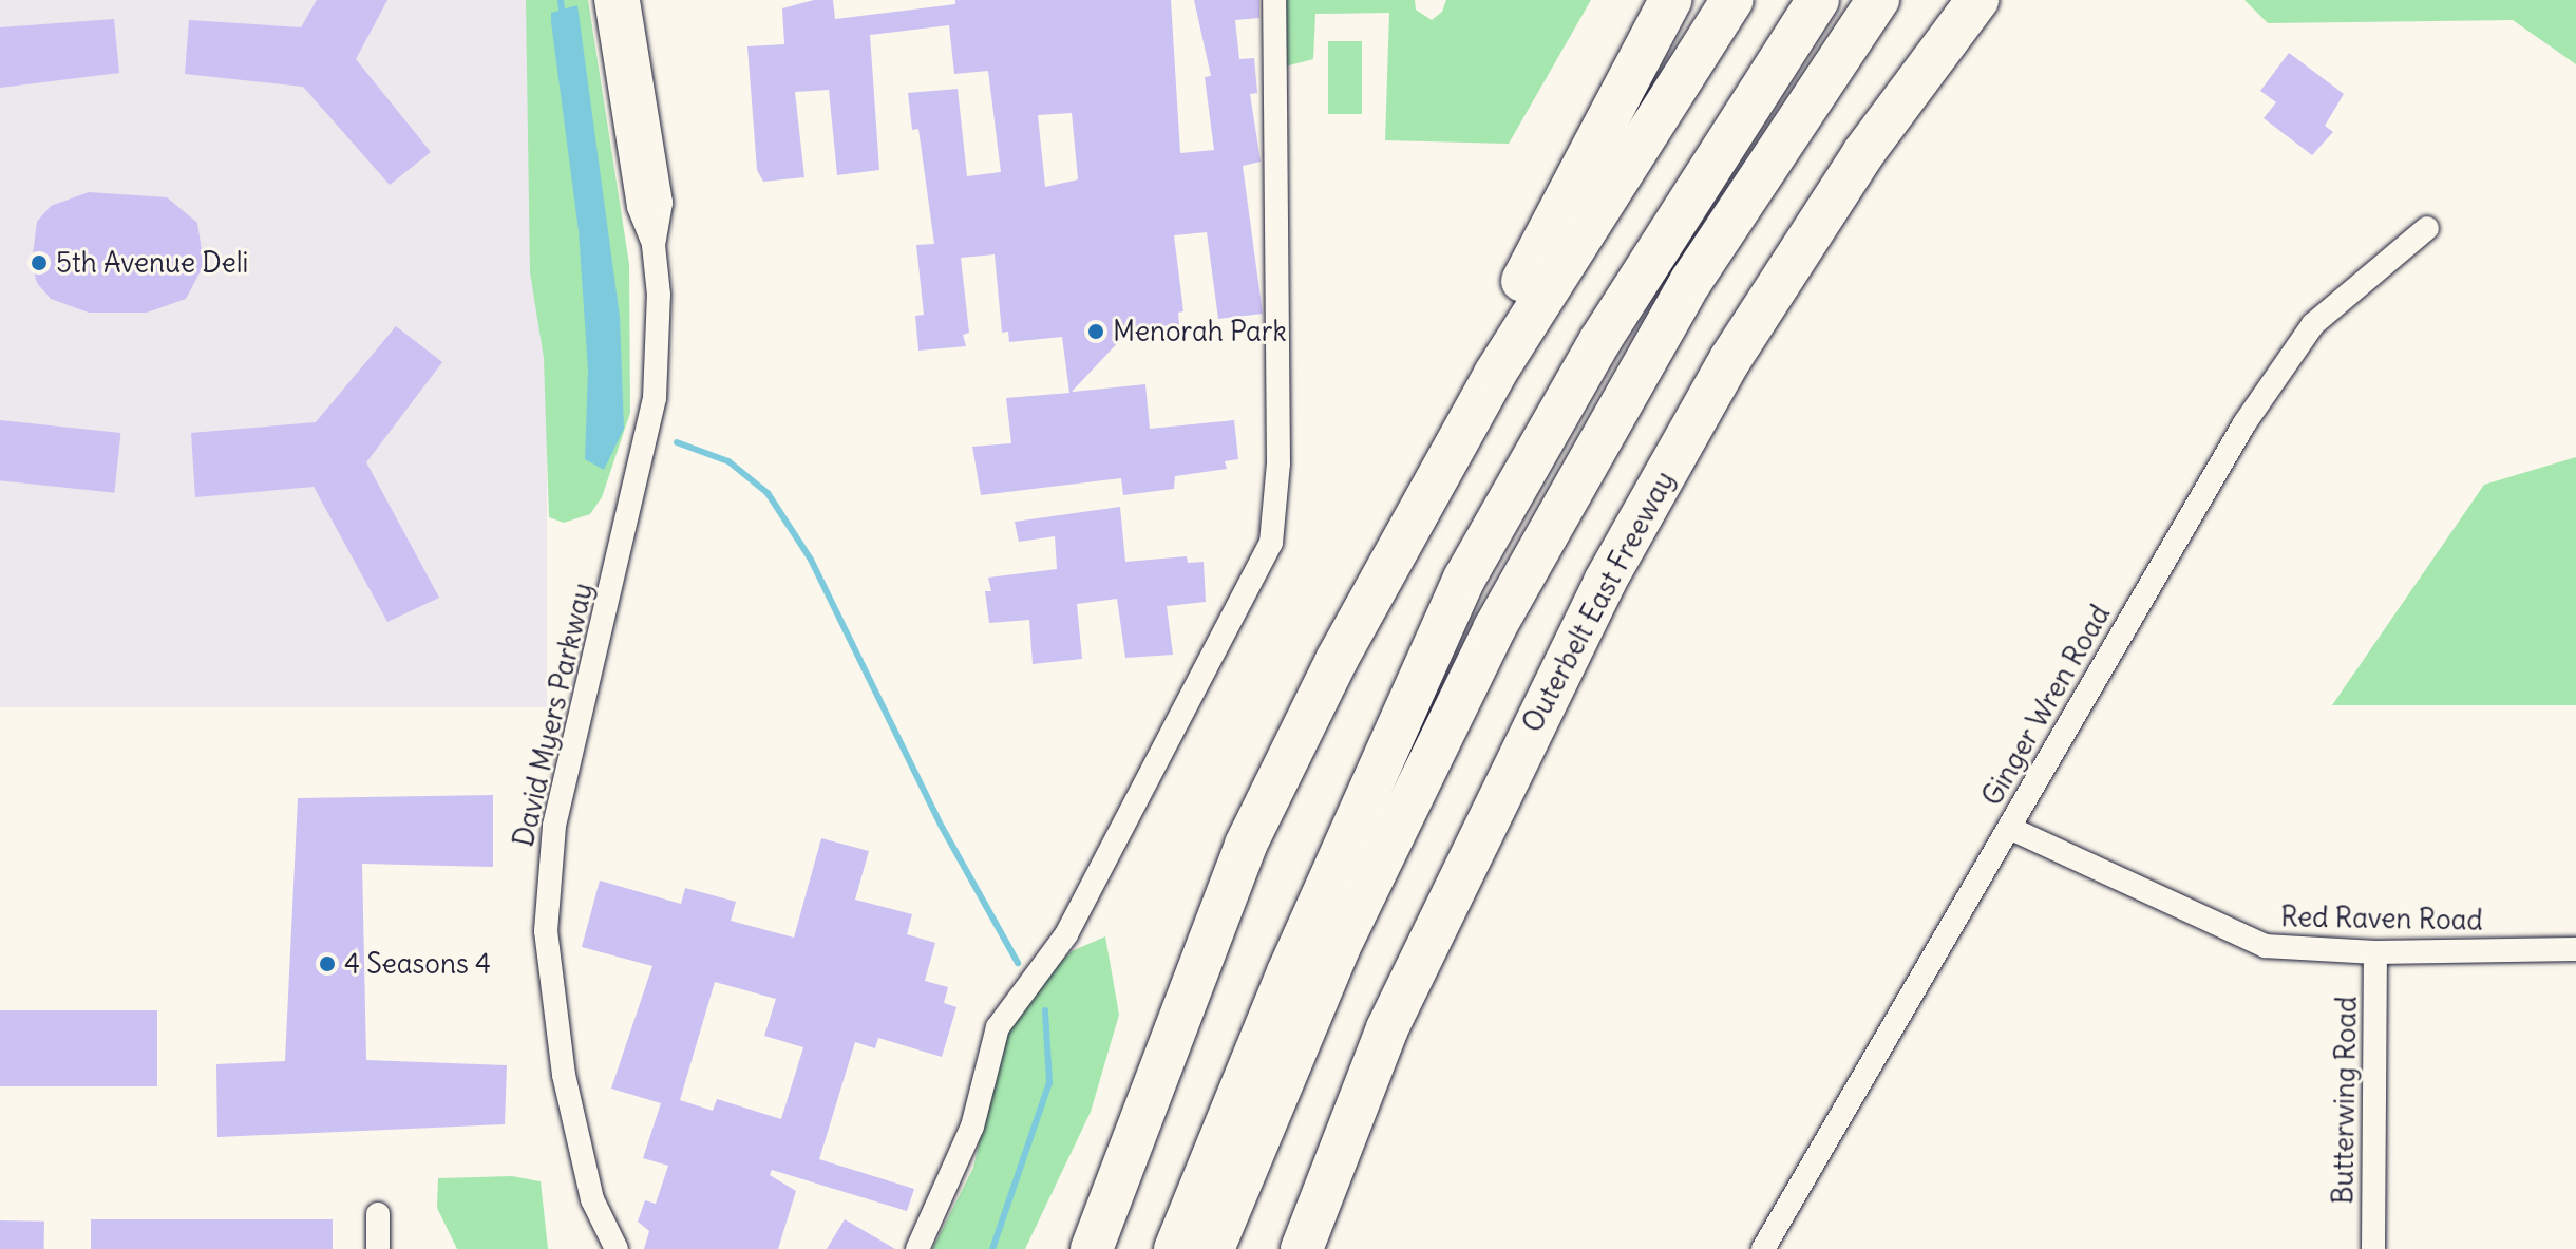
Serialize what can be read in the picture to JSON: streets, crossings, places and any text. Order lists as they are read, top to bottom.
{
  "streets": {
    "highway": ["Outerbelt East Freeway"],
    "street": [
      "Ginger Wren Road",
      "David Myers Parkway",
      "Red Raven Road",
      "Butterwing Road"
    ]
  },
  "crossings": [
    ["Ginger Wren Road", "Red Raven Road"],
    ["Red Raven Road", "Butterwing Road"]
  ],
  "places": ["5th Avenue Deli", "Menorah Park", "4 Seasons 4"]
}
